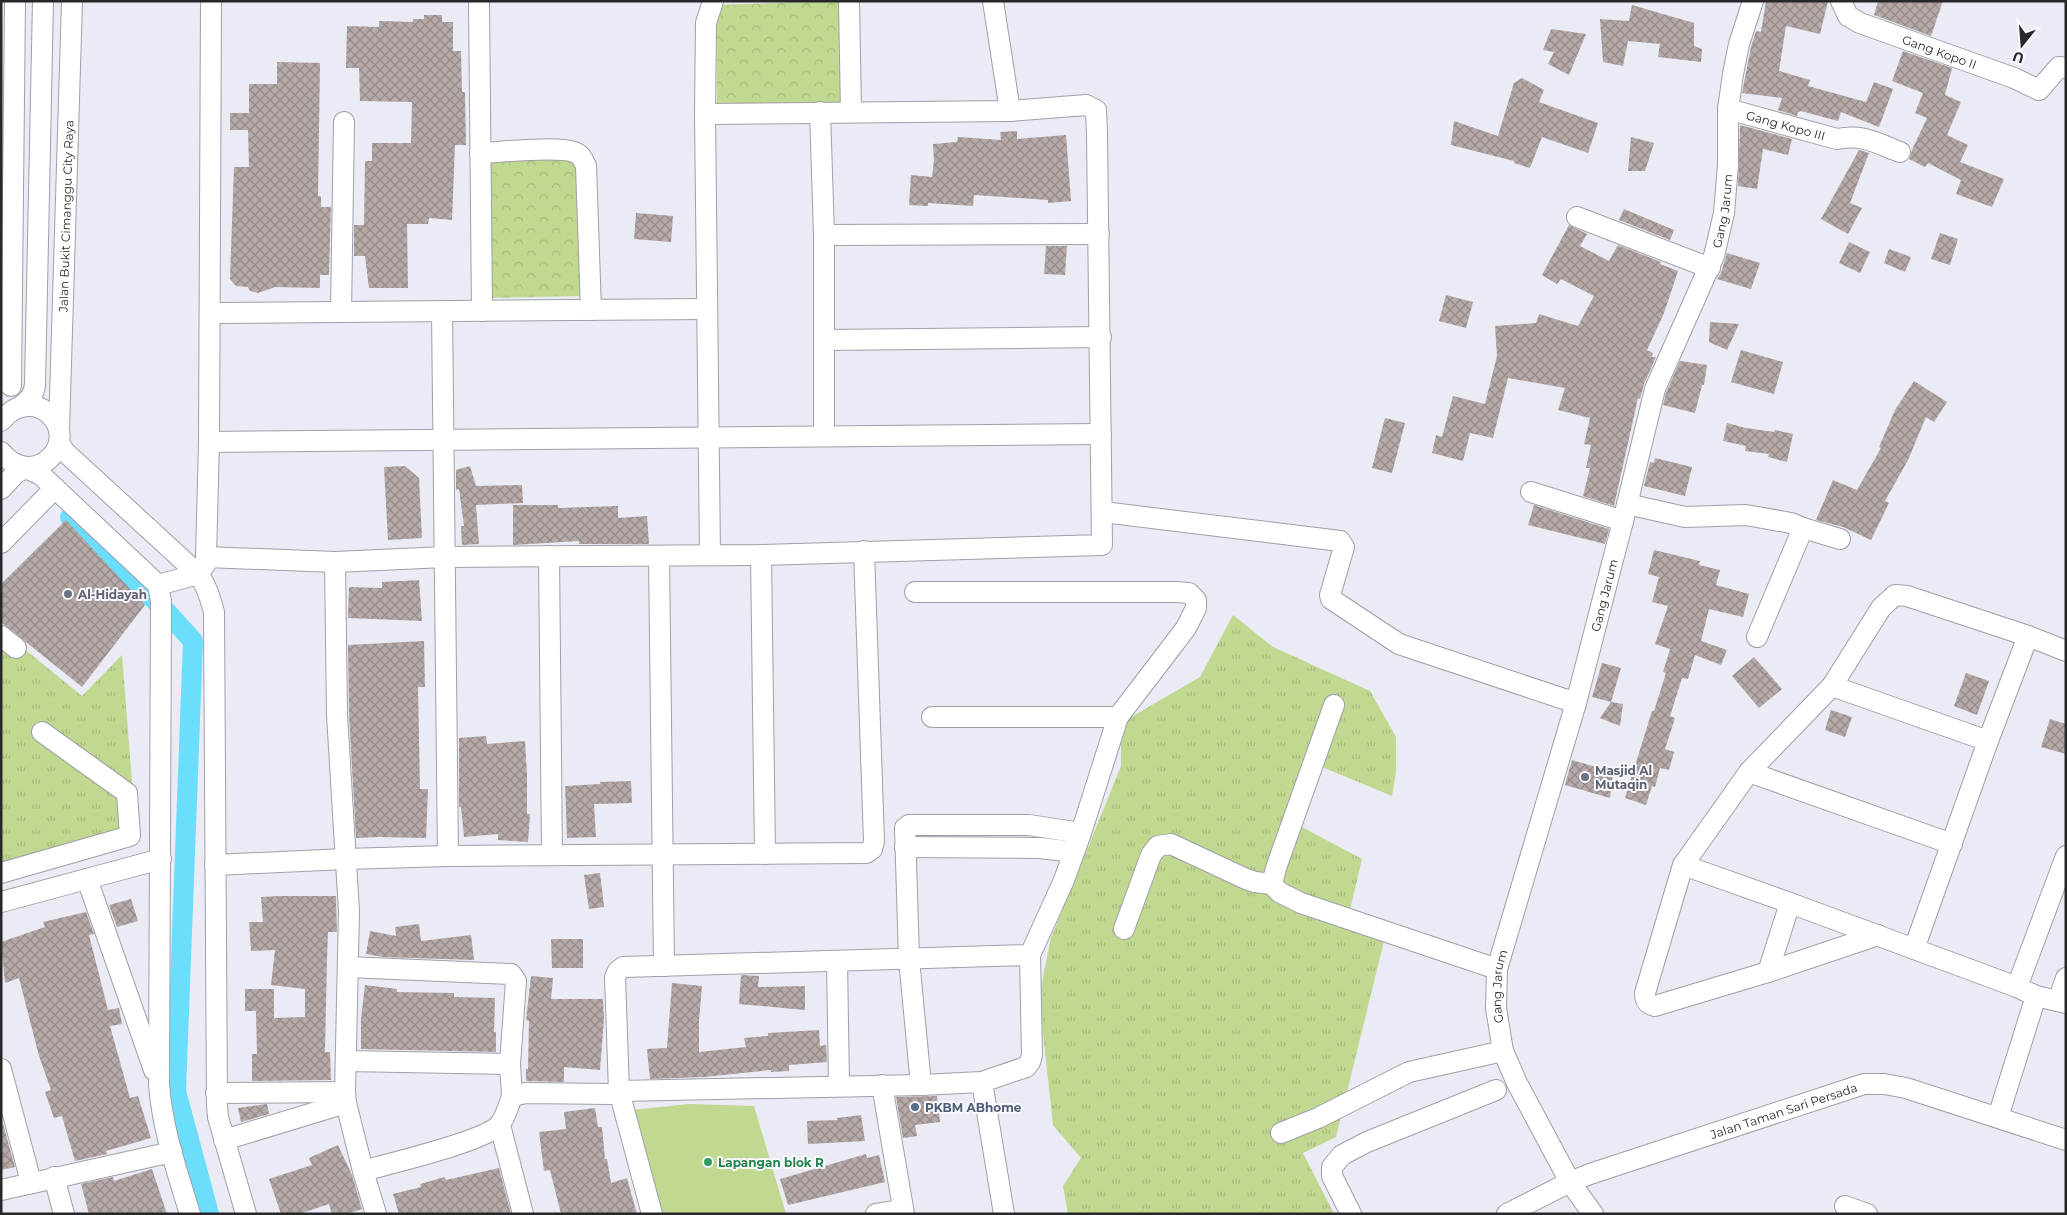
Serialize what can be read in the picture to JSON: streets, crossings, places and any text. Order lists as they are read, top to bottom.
{
  "streets": {
    "street": [
      "Gang Kopo II",
      "Gang Kopo III",
      "Gang Jarum",
      "Jalan Bukit Cimanggu City Raya",
      "Jalan Taman Sari Persada"
    ]
  },
  "crossings": [
    ["Gang Kopo III", "Gang Jarum"],
    ["Gang Jarum", "Jalan Taman Sari Persada"]
  ],
  "places": [
    "Al-Hidayah",
    "Masjid Al Mutaqin",
    "PKBM ABhome",
    "Lapangan blok R"
  ],
  "north": "bottom"
}
